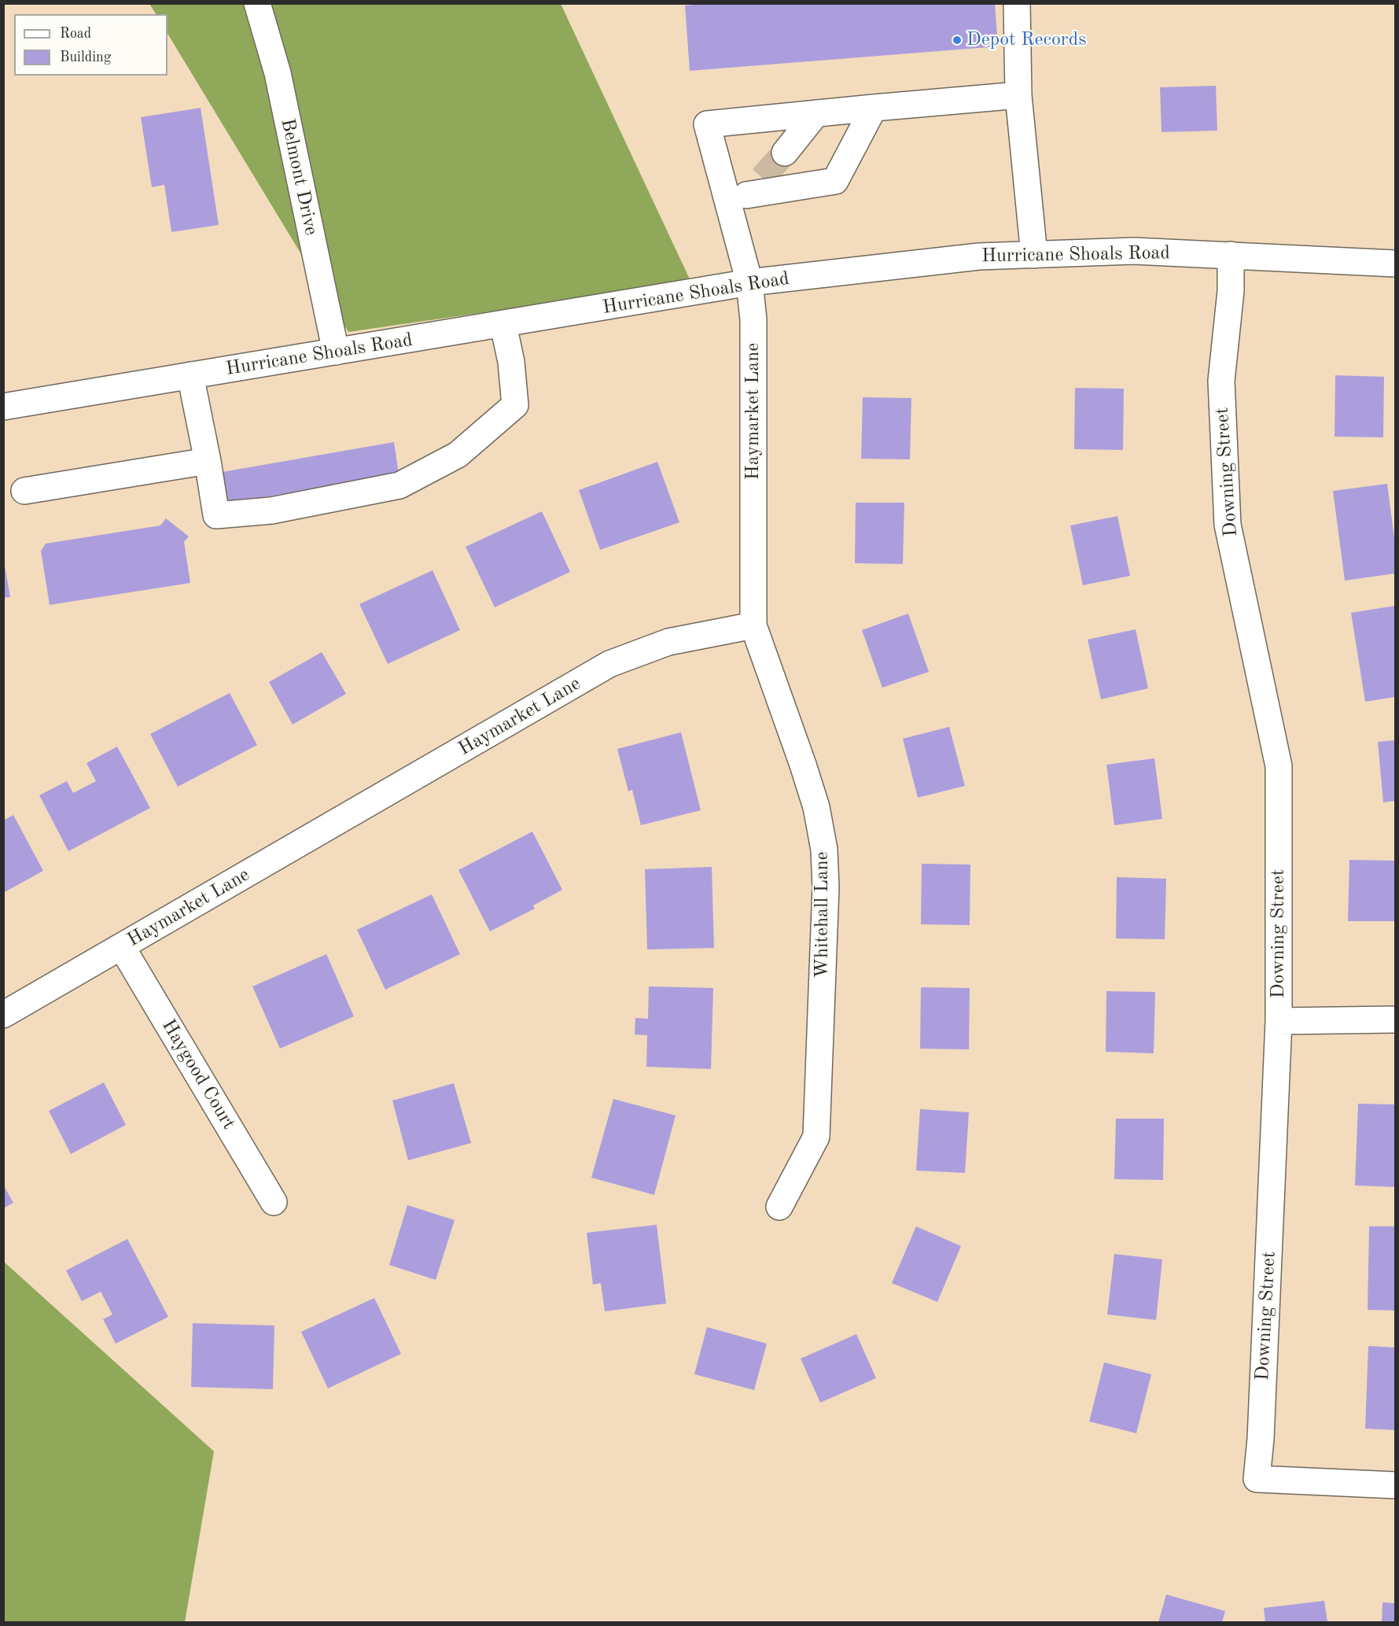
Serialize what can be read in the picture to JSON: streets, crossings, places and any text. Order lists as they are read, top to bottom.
{
  "streets": {
    "street": [
      "Belmont Drive",
      "Hurricane Shoals Road",
      "Haymarket Lane",
      "Downing Street",
      "Whitehall Lane",
      "Haygood Court"
    ]
  },
  "crossings": [
    ["Belmont Drive", "Hurricane Shoals Road"],
    ["Hurricane Shoals Road", "Haymarket Lane"],
    ["Hurricane Shoals Road", "Downing Street"],
    ["Haymarket Lane", "Whitehall Lane"],
    ["Haymarket Lane", "Haygood Court"]
  ],
  "places": ["Depot Records"],
  "legend": ["Road", "Building"]
}
